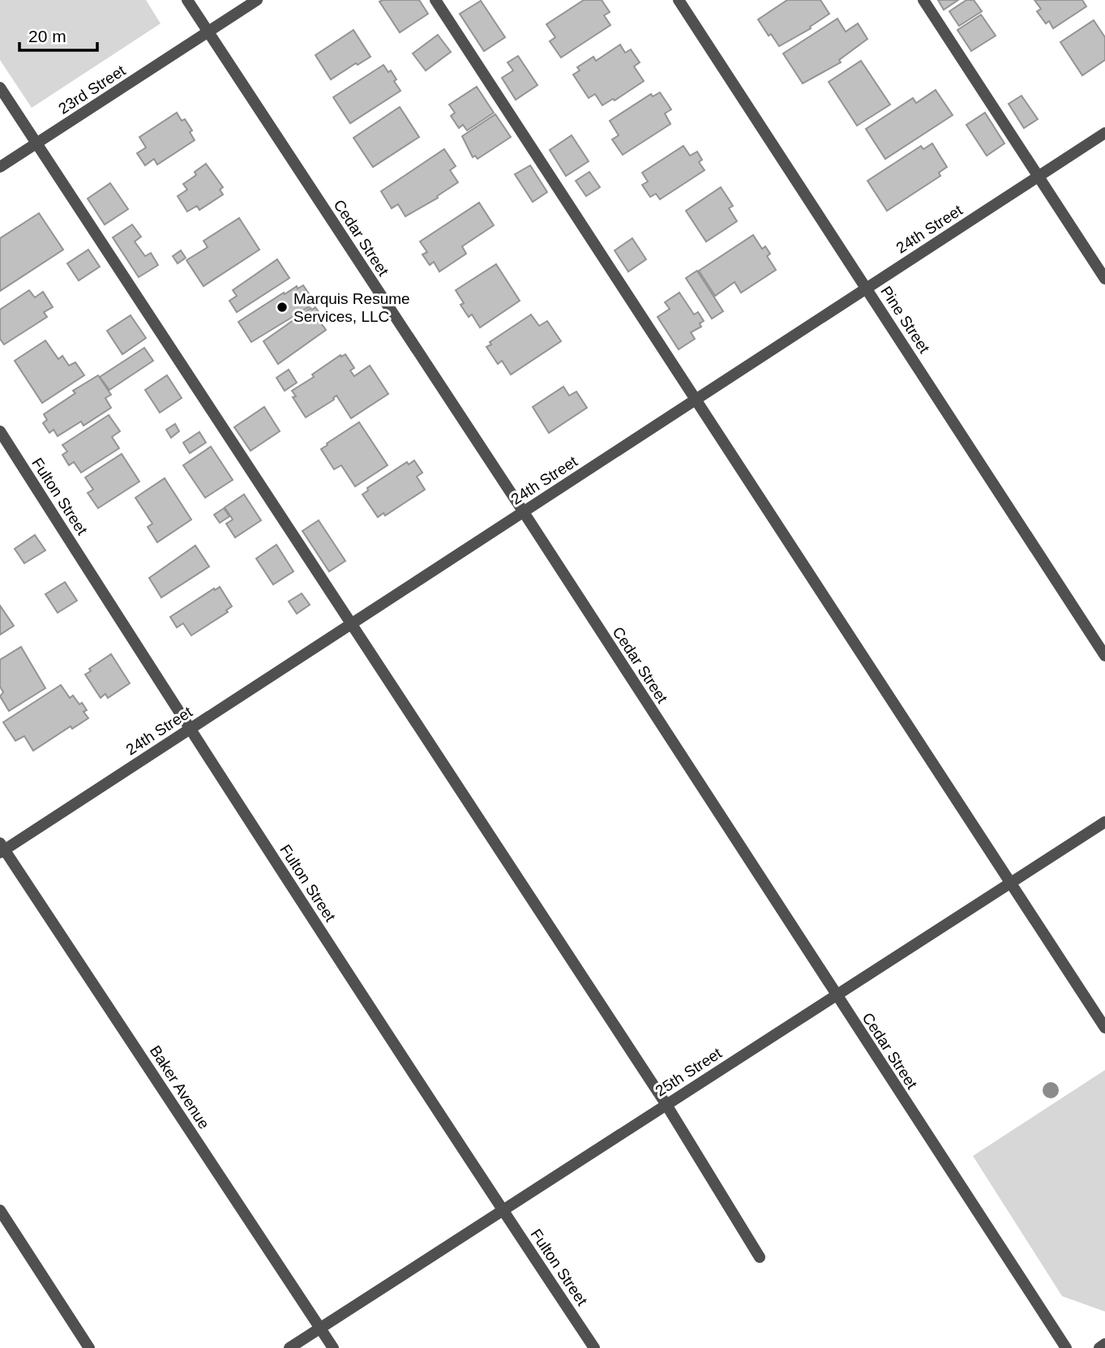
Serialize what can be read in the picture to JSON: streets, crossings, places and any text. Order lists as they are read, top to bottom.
{
  "streets": {
    "street": [
      "23rd Street",
      "24th Street",
      "Cedar Street",
      "Pine Street",
      "Fulton Street",
      "25th Street",
      "Baker Avenue"
    ]
  },
  "crossings": [
    ["23rd Street", "Cedar Street"],
    ["24th Street", "Cedar Street"],
    ["24th Street", "Pine Street"],
    ["24th Street", "Fulton Street"],
    ["24th Street", "Baker Avenue"],
    ["Cedar Street", "25th Street"],
    ["Fulton Street", "25th Street"],
    ["25th Street", "Baker Avenue"]
  ],
  "places": ["Marquis Resume Services, LLC"],
  "scale_bar": "20 m"
}
